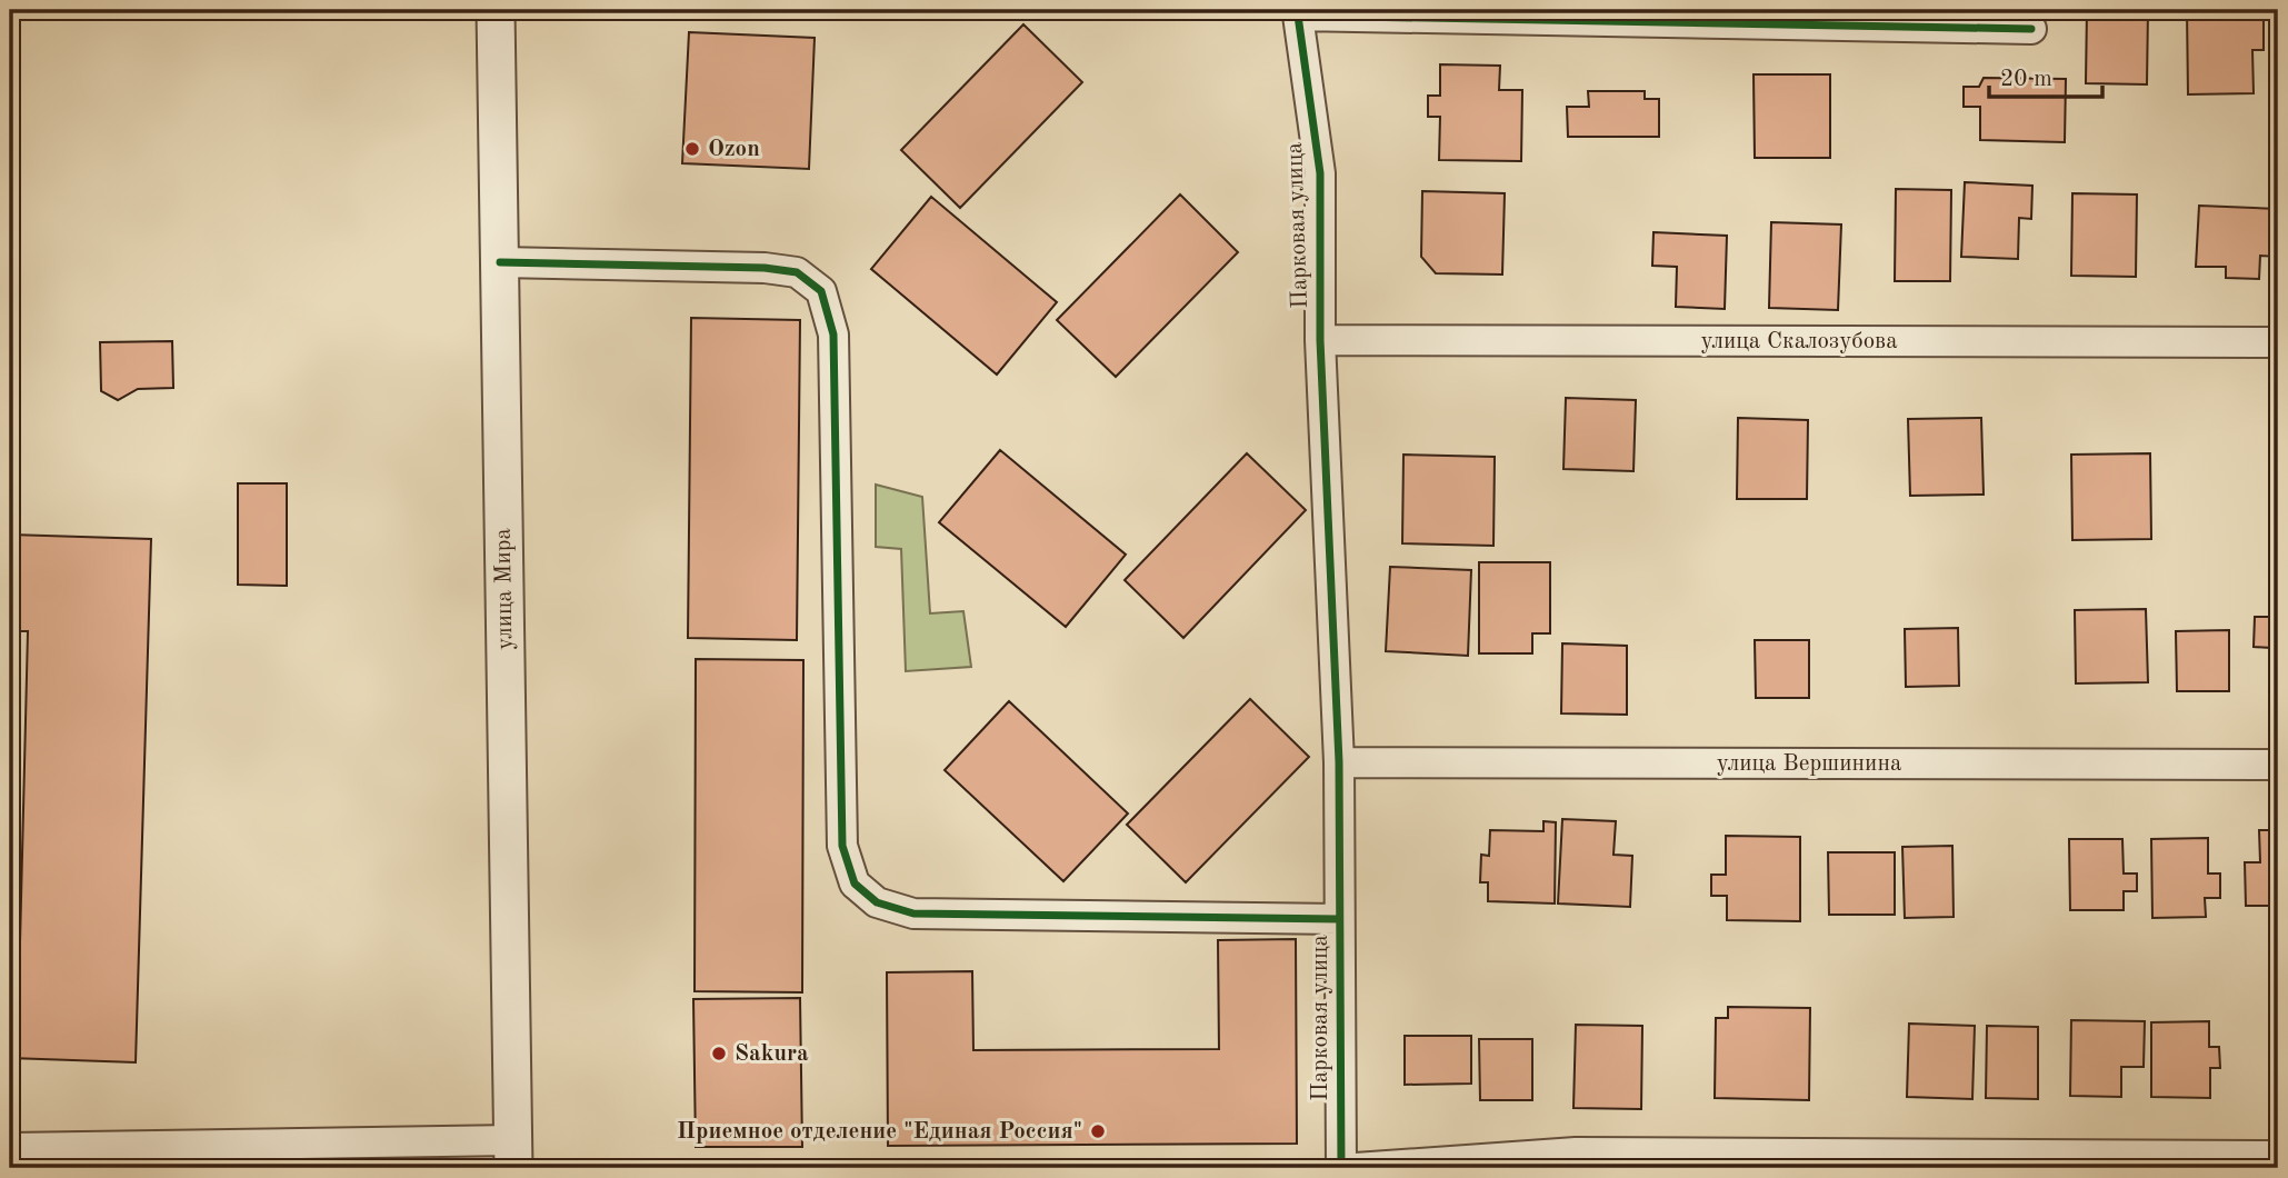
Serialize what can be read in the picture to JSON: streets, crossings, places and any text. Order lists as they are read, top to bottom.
{
  "streets": {
    "street": [
      "Парковая улица",
      "улица Скалозубова",
      "улица Мира",
      "улица Вершинина"
    ]
  },
  "crossings": [
    ["Парковая улица", "улица Скалозубова"],
    ["Парковая улица", "улица Вершинина"]
  ],
  "places": ["Ozon", "Sakura", "Приемное отделение \"Единая Россия\""],
  "scale_bar": "20 m"
}
